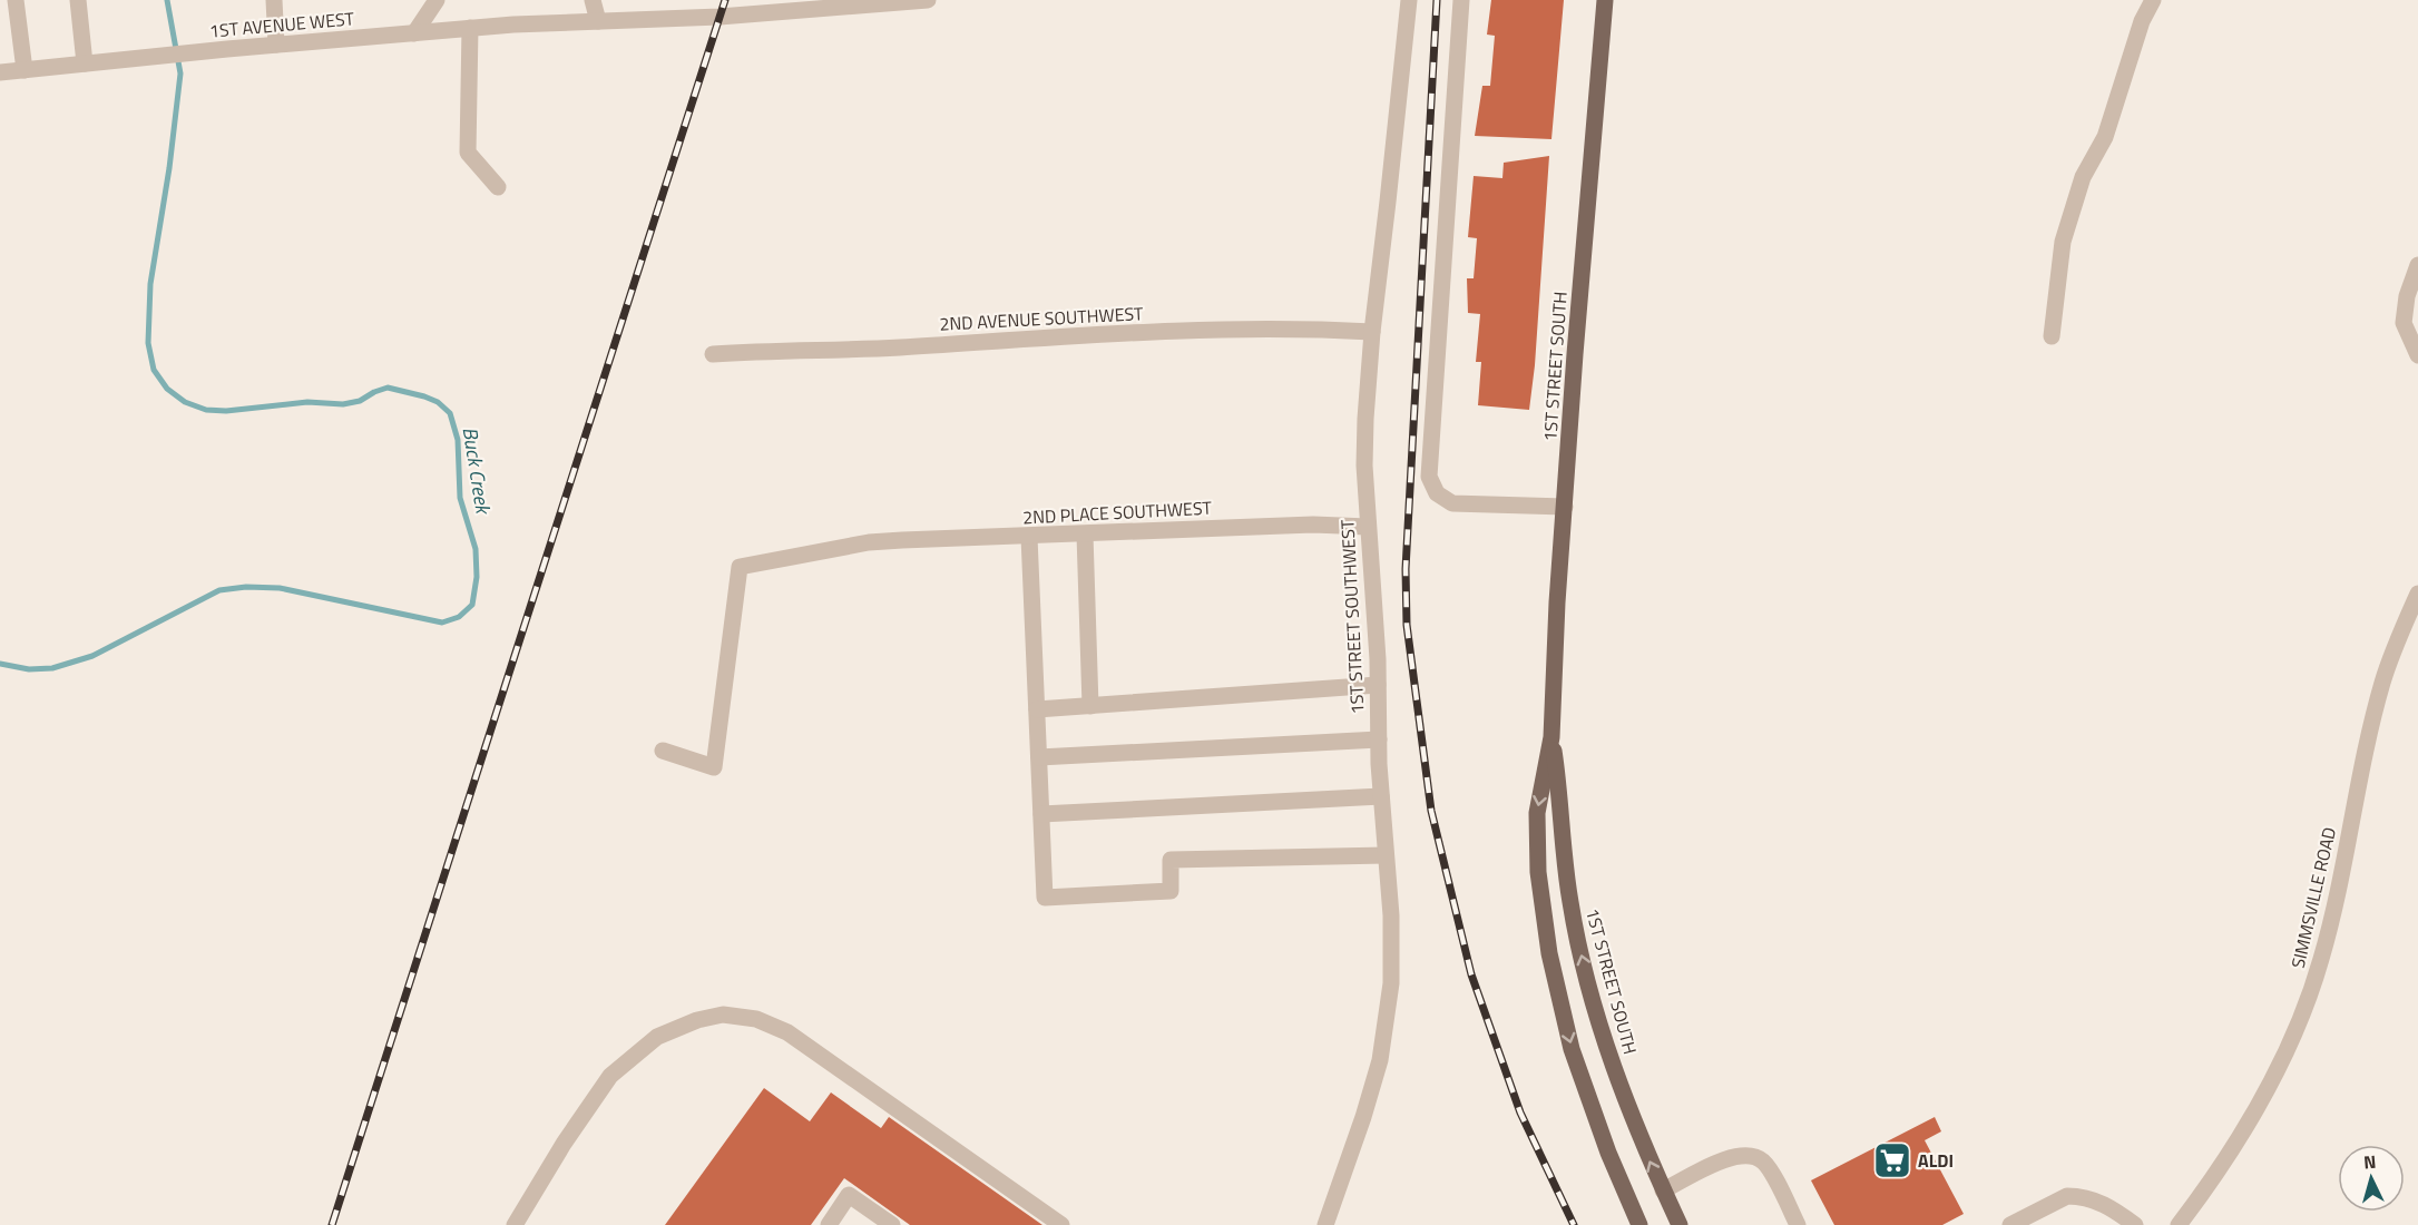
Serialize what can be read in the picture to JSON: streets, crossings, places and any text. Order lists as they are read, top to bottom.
{
  "streets": {
    "main road": ["1ST STREET SOUTH"],
    "street": [
      "1ST AVENUE WEST",
      "2ND AVENUE SOUTHWEST",
      "2ND PLACE SOUTHWEST",
      "1ST STREET SOUTHWEST",
      "SIMMSVILLE ROAD"
    ]
  },
  "crossings": [
    ["2ND AVENUE SOUTHWEST", "1ST STREET SOUTHWEST"],
    ["2ND PLACE SOUTHWEST", "1ST STREET SOUTHWEST"]
  ],
  "water": ["Buck Creek"],
  "places": {
    "supermarket": ["ALDI"]
  },
  "north": "top"
}
